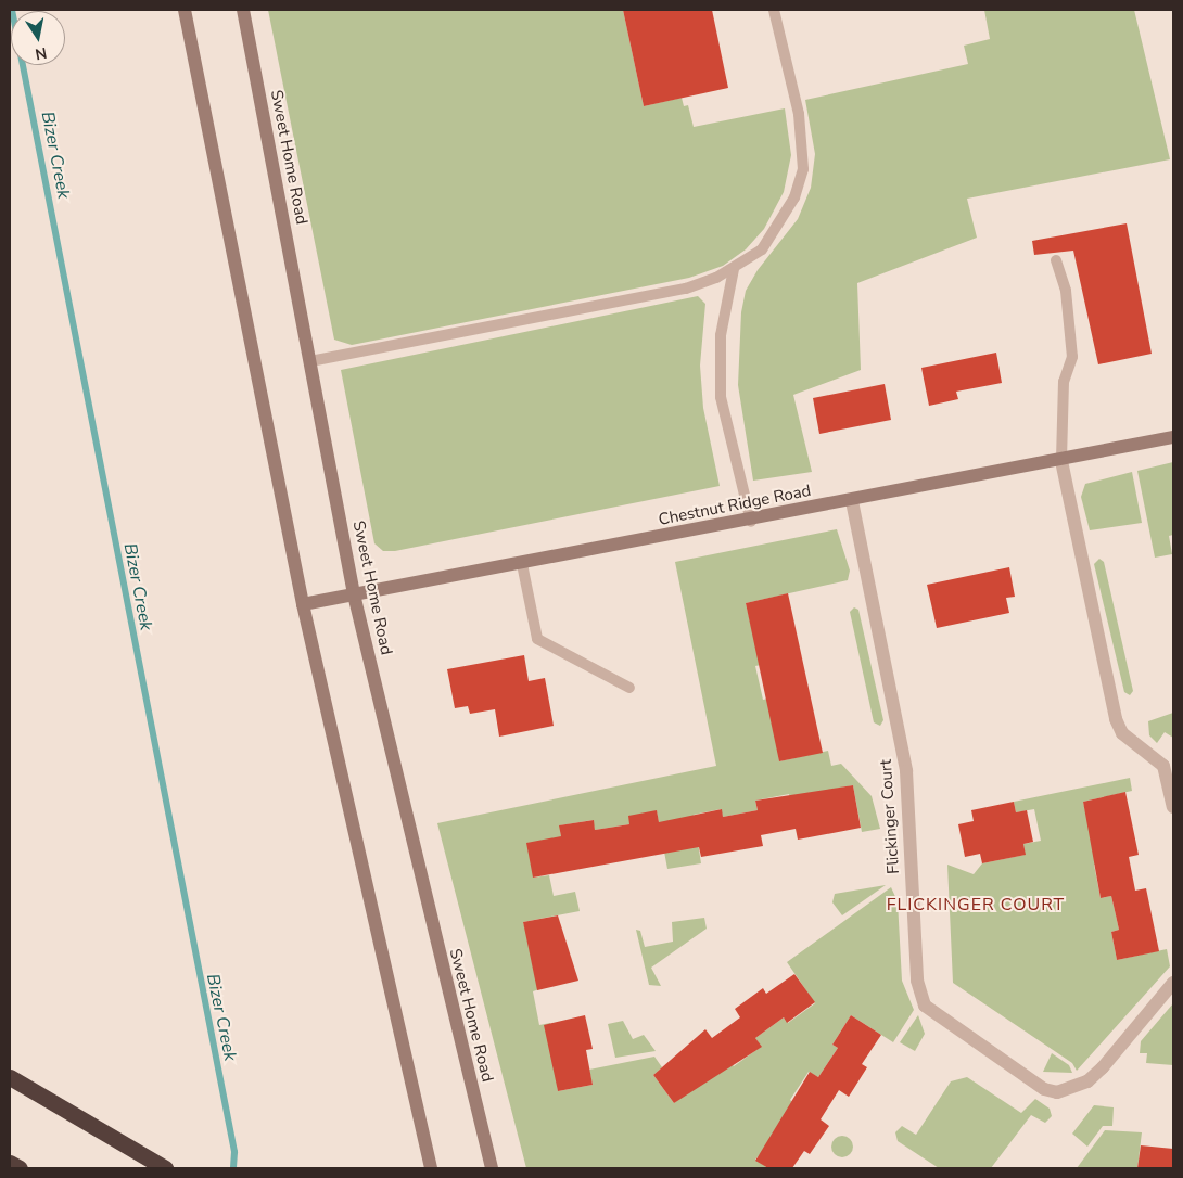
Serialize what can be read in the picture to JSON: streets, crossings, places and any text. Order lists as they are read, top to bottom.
{
  "streets": {
    "main road": ["Sweet Home Road", "Chestnut Ridge Road"],
    "street": ["Flickinger Court"]
  },
  "crossings": [
    ["Sweet Home Road", "Chestnut Ridge Road"],
    ["Chestnut Ridge Road", "Flickinger Court"]
  ],
  "districts": ["FLICKINGER COURT"],
  "water": ["Bizer Creek"],
  "north": "bottom"
}
